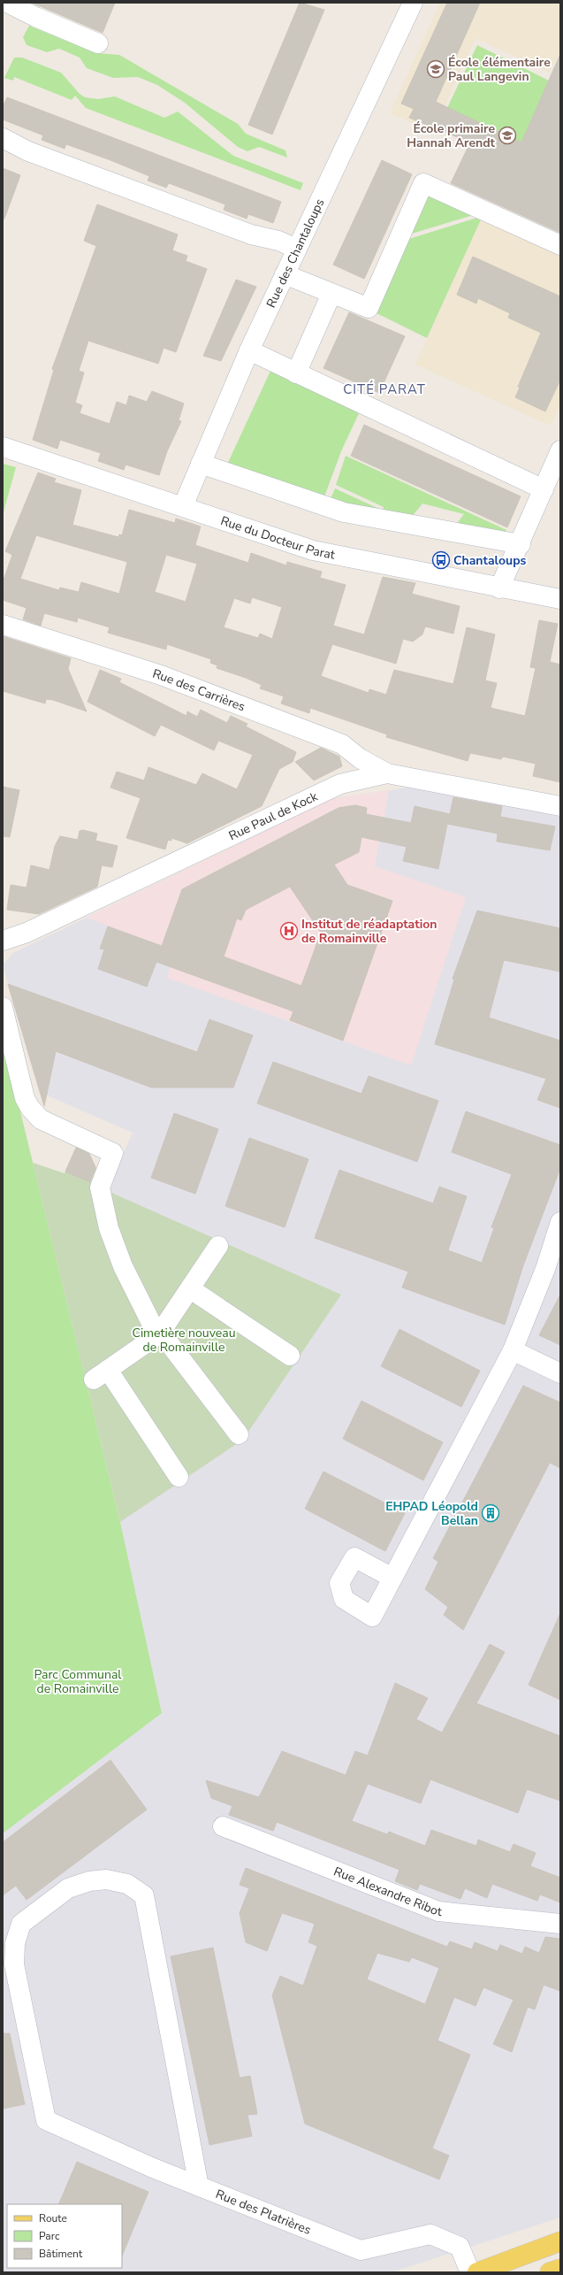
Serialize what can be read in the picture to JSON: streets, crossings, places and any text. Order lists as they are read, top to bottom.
{
  "streets": {
    "street": [
      "Rue des Chantaloups",
      "Rue du Docteur Parat",
      "Rue des Carrières",
      "Rue Paul de Kock",
      "Rue Alexandre Ribot",
      "Rue des Platrières"
    ]
  },
  "crossings": [
    ["Rue des Chantaloups", "Rue du Docteur Parat"],
    ["Rue des Carrières", "Rue Paul de Kock"]
  ],
  "districts": ["CITÉ PARAT"],
  "parks": ["Cimetière nouveau de Romainville", "Parc Communal de Romainville"],
  "places": {
    "school or university": ["École élémentaire Paul Langevin", "École primaire Hannah Arendt"],
    "bus stop": ["Chantaloups"],
    "hospital": ["Institut de réadaptation de Romainville"],
    "building": ["EHPAD Léopold Bellan"]
  },
  "legend": ["Route", "Parc", "Bâtiment"]
}
